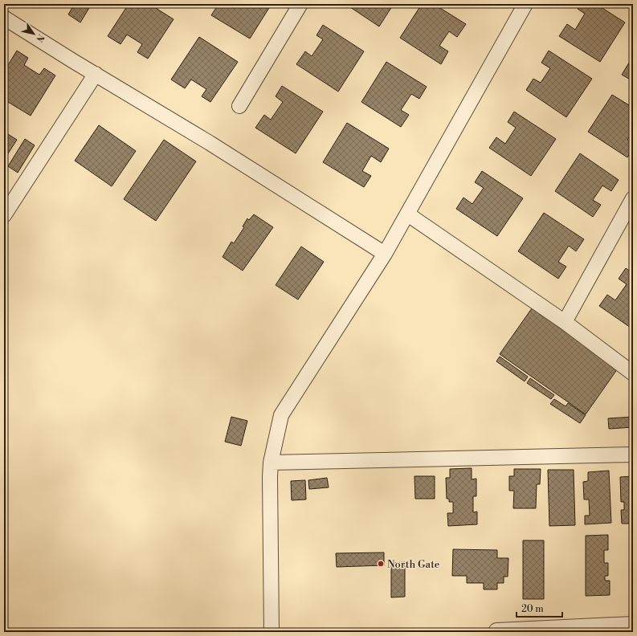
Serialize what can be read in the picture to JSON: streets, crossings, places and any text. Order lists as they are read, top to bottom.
{
  "places": ["North Gate"],
  "scale_bar": "20 m",
  "north": "bottom right"
}
